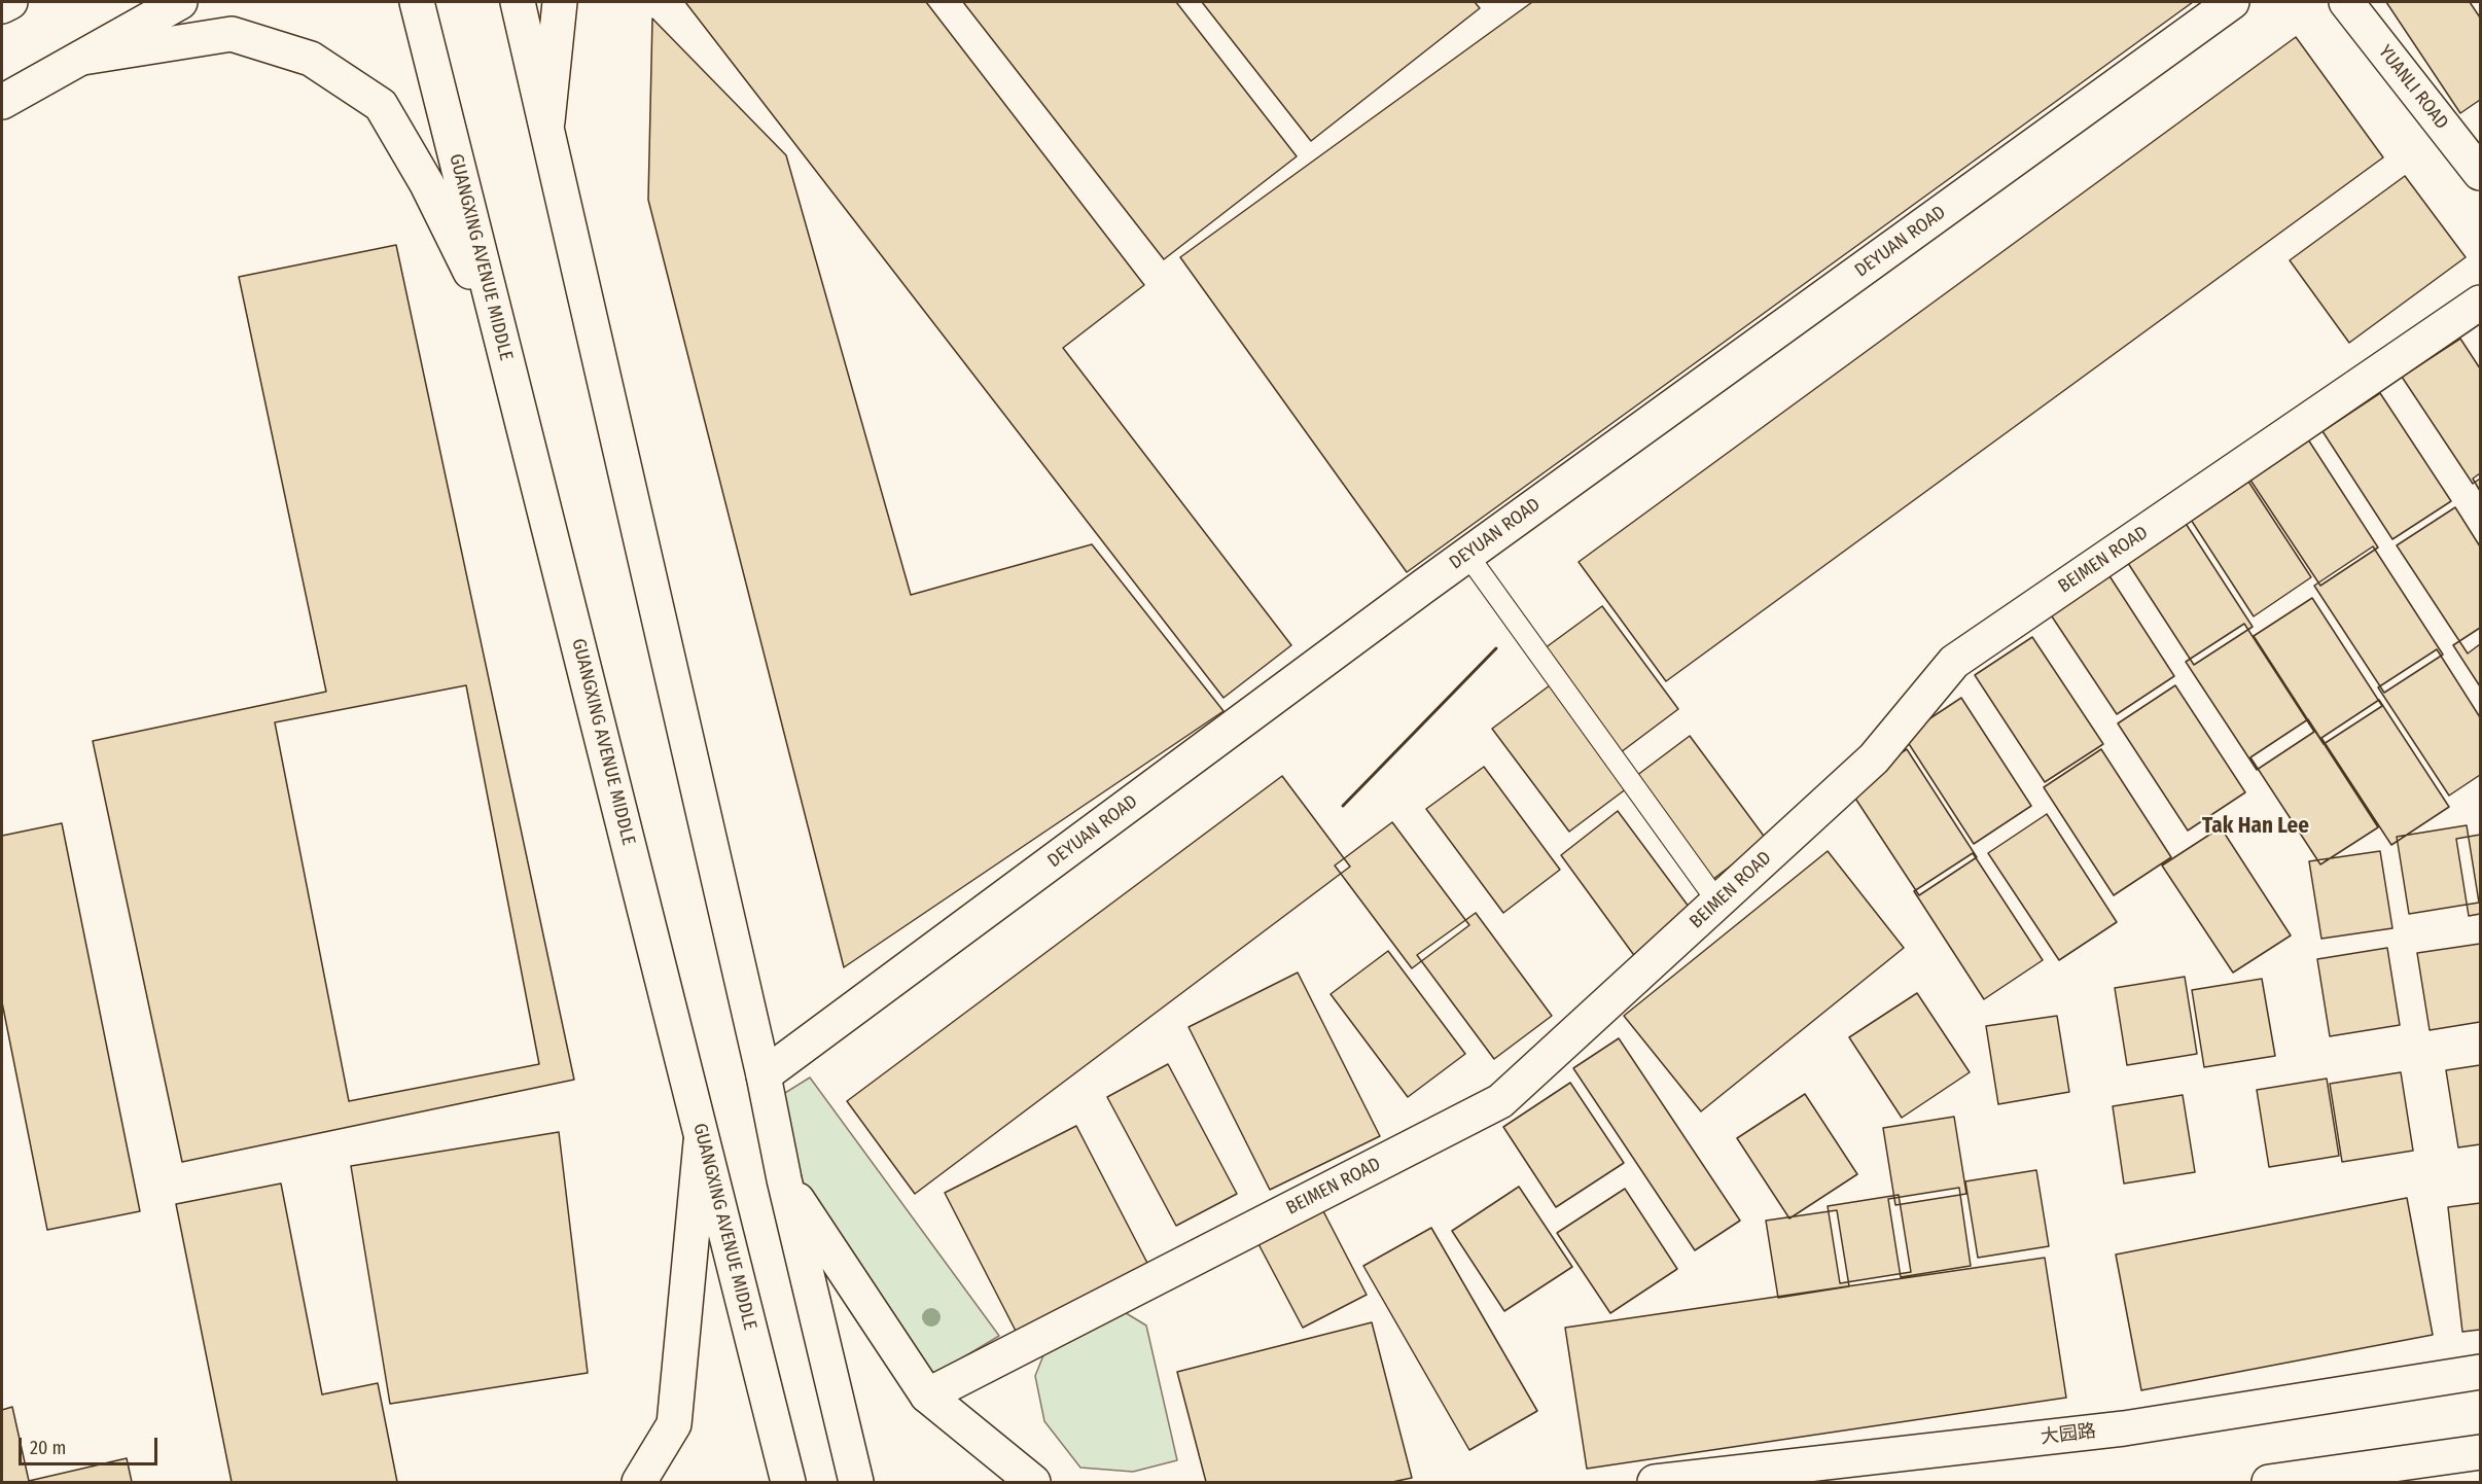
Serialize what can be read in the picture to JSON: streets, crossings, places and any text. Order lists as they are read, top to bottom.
{
  "streets": {
    "main road": [
      "YUANLI ROAD",
      "DEYUAN ROAD",
      "GUANGXING AVENUE MIDDLE",
      "BEIMEN ROAD",
      "大园路"
    ]
  },
  "districts": ["Tak Han Lee"],
  "scale_bar": "20 m"
}
